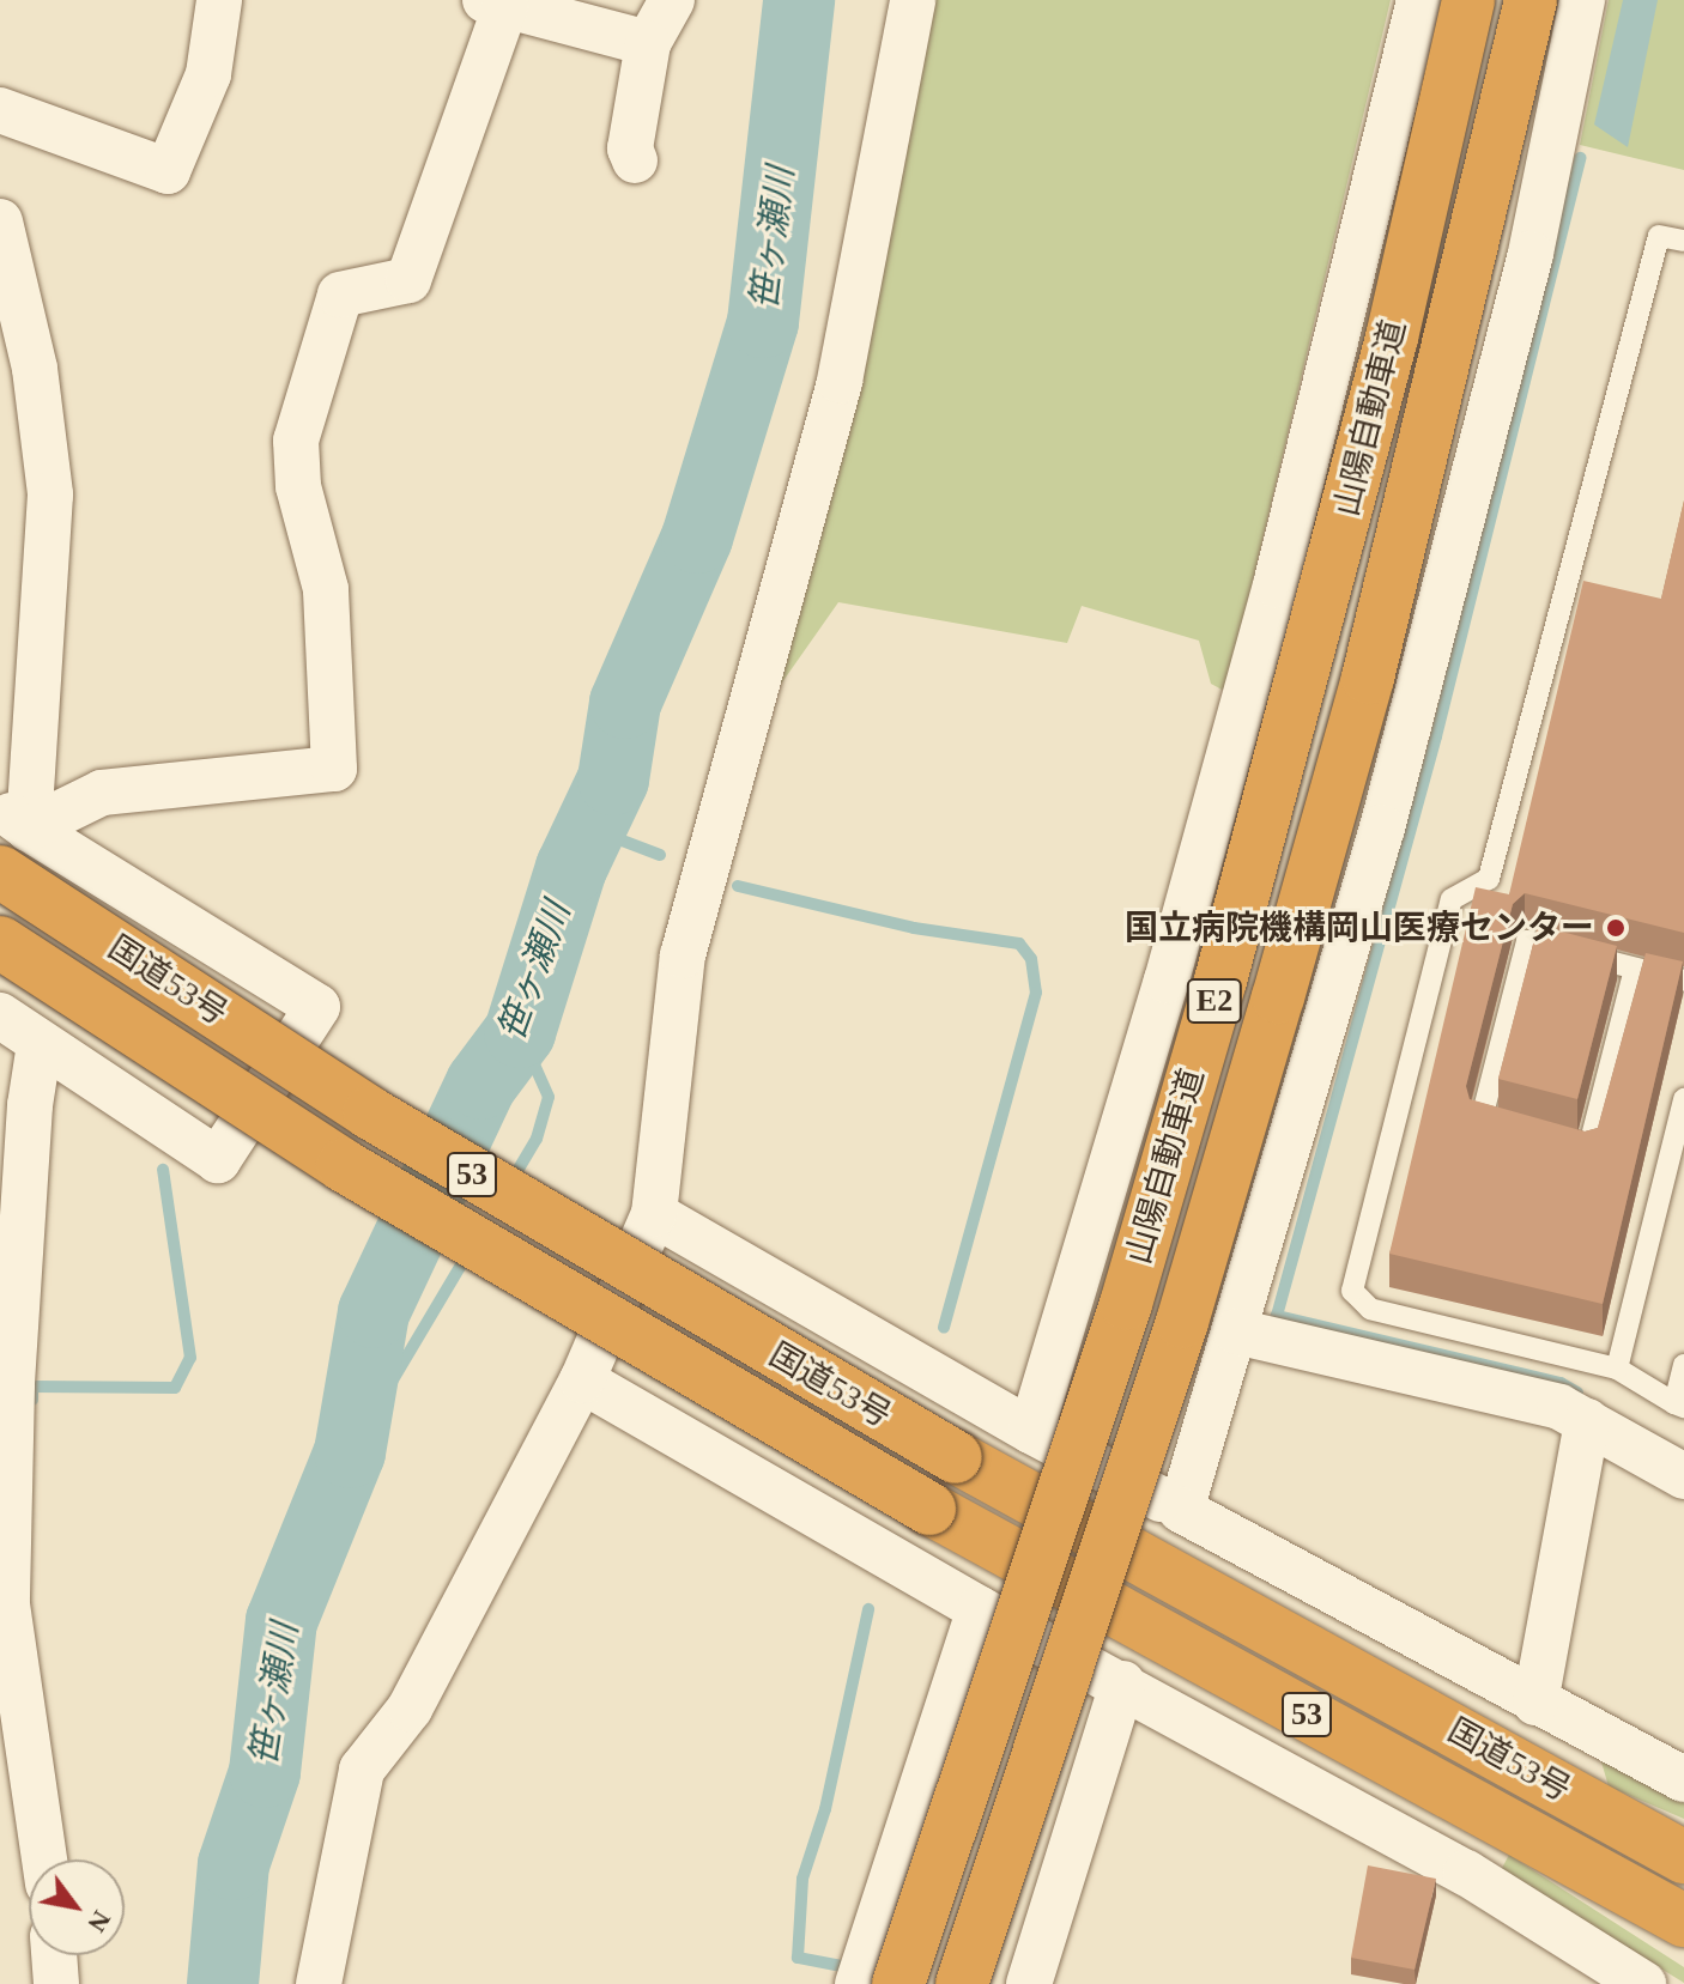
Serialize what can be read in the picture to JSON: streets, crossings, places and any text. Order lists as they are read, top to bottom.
{
  "streets": {
    "highway": [
      "山陽自動車道",
      "国道53号",
      "E2",
      "53"
    ]
  },
  "crossings": [
    ["国道53号", "53"]
  ],
  "water": ["笹ヶ瀬川"],
  "places": ["国立病院機構岡山医療センター"],
  "north": "bottom right"
}
